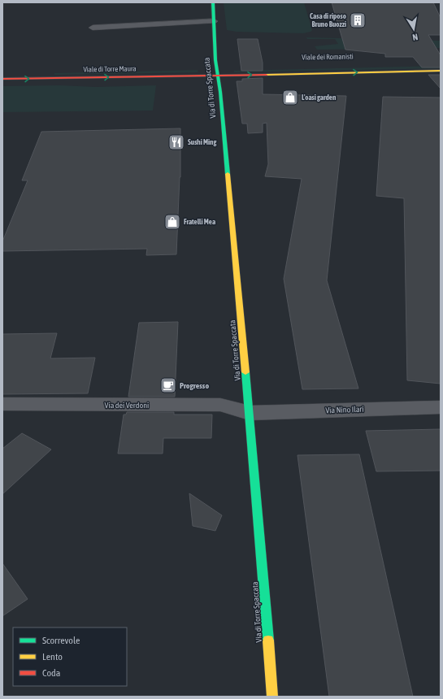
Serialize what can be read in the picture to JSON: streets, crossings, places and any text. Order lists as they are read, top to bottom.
{
  "streets": {
    "street": [
      "Viale dei Romanisti",
      "Viale di Torre Maura",
      "Via di Torre Spaccata",
      "Via dei Verdoni",
      "Via Nino Ilari"
    ]
  },
  "crossings": [
    ["Viale dei Romanisti", "Viale di Torre Maura"],
    ["Viale dei Romanisti", "Via di Torre Spaccata"],
    ["Viale di Torre Maura", "Via di Torre Spaccata"],
    ["Via di Torre Spaccata", "Via dei Verdoni"],
    ["Via di Torre Spaccata", "Via Nino Ilari"],
    ["Via dei Verdoni", "Via Nino Ilari"]
  ],
  "one_way": ["Viale dei Romanisti"],
  "places": {
    "building": ["Casa di riposo Bruno Buozzi"],
    "shop": ["L'oasi garden", "Fratelli Mea"],
    "restaurant": ["Sushi Ming"],
    "cafe": ["Progresso"]
  },
  "legend": ["Scorrevole", "Lento", "Coda"],
  "north": "bottom"
}
